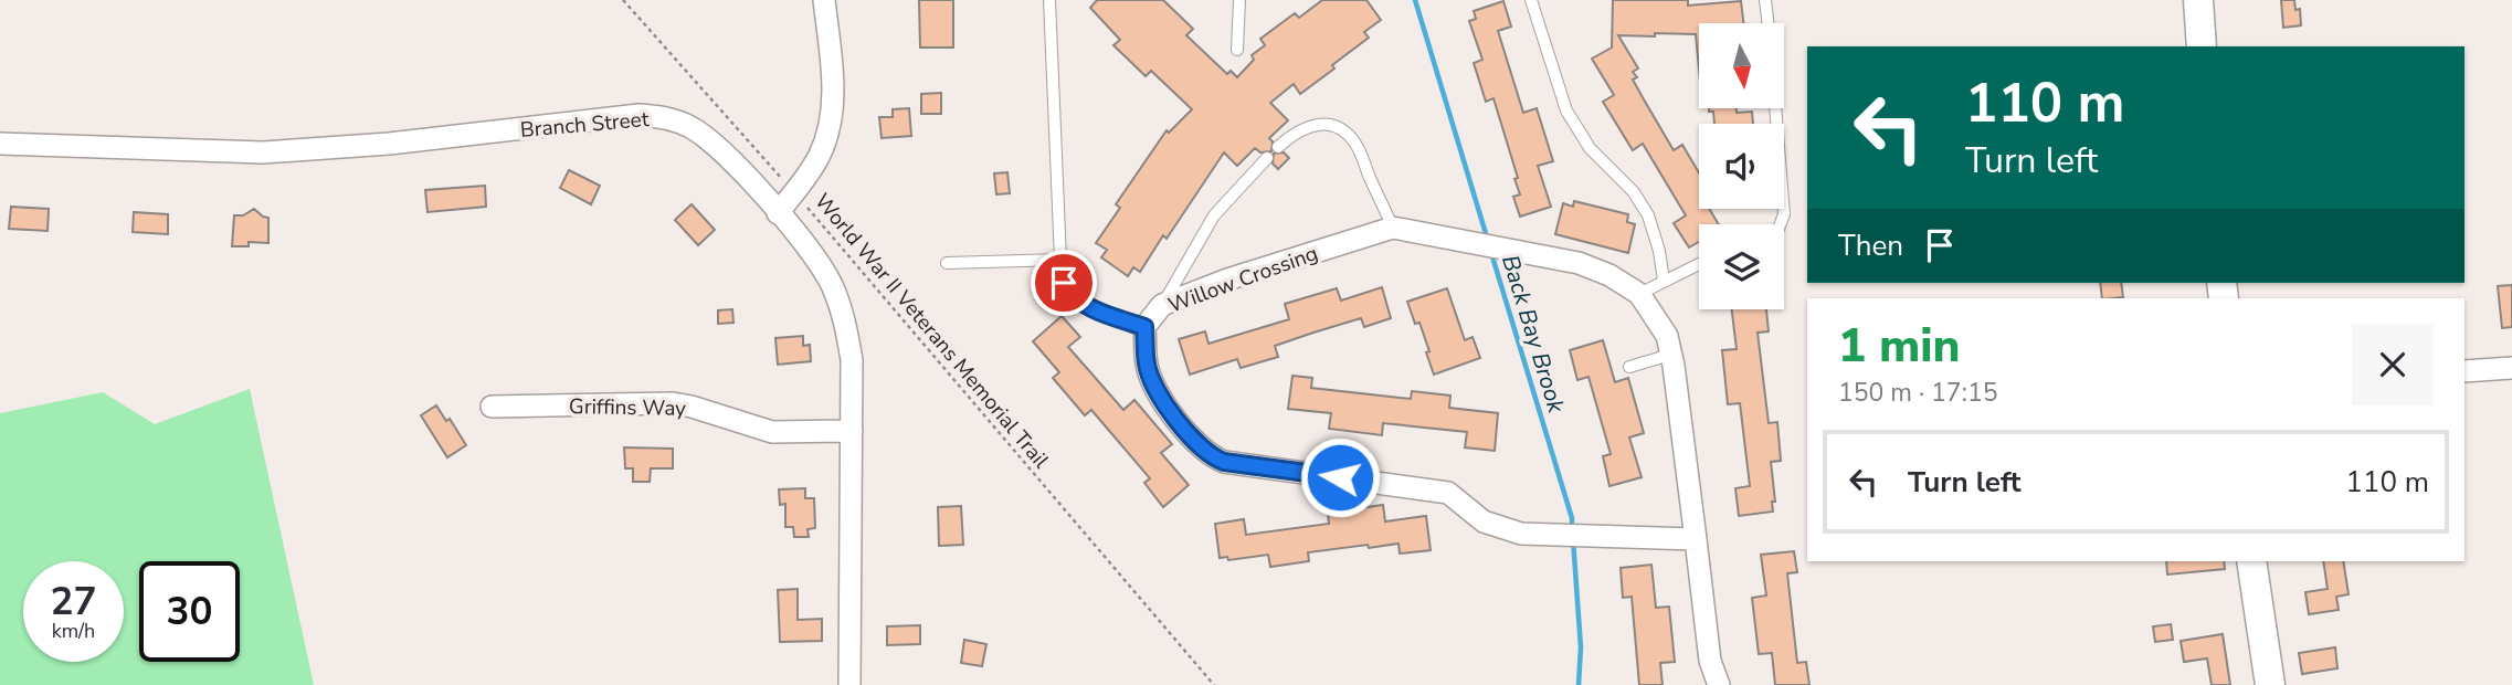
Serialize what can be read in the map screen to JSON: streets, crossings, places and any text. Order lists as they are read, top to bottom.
{
  "streets": {
    "street": ["Branch Street", "Willow Crossing", "Griffins Way"],
    "path": ["World War II Veterans Memorial Trail"]
  },
  "crossings": [
    ["Branch Street", "Griffins Way"]
  ],
  "water": ["Back Bay Brook"],
  "north": "bottom",
  "page": {
    "turn": ["110 m", "Turn left"],
    "then": "Then",
    "heading": ["1 min", "150 m · 17:15"],
    "list": [
      {
        "name": "Turn left",
        "value": "110 m"
      }
    ],
    "speed": "27 km/h",
    "limit": "30"
  }
}
